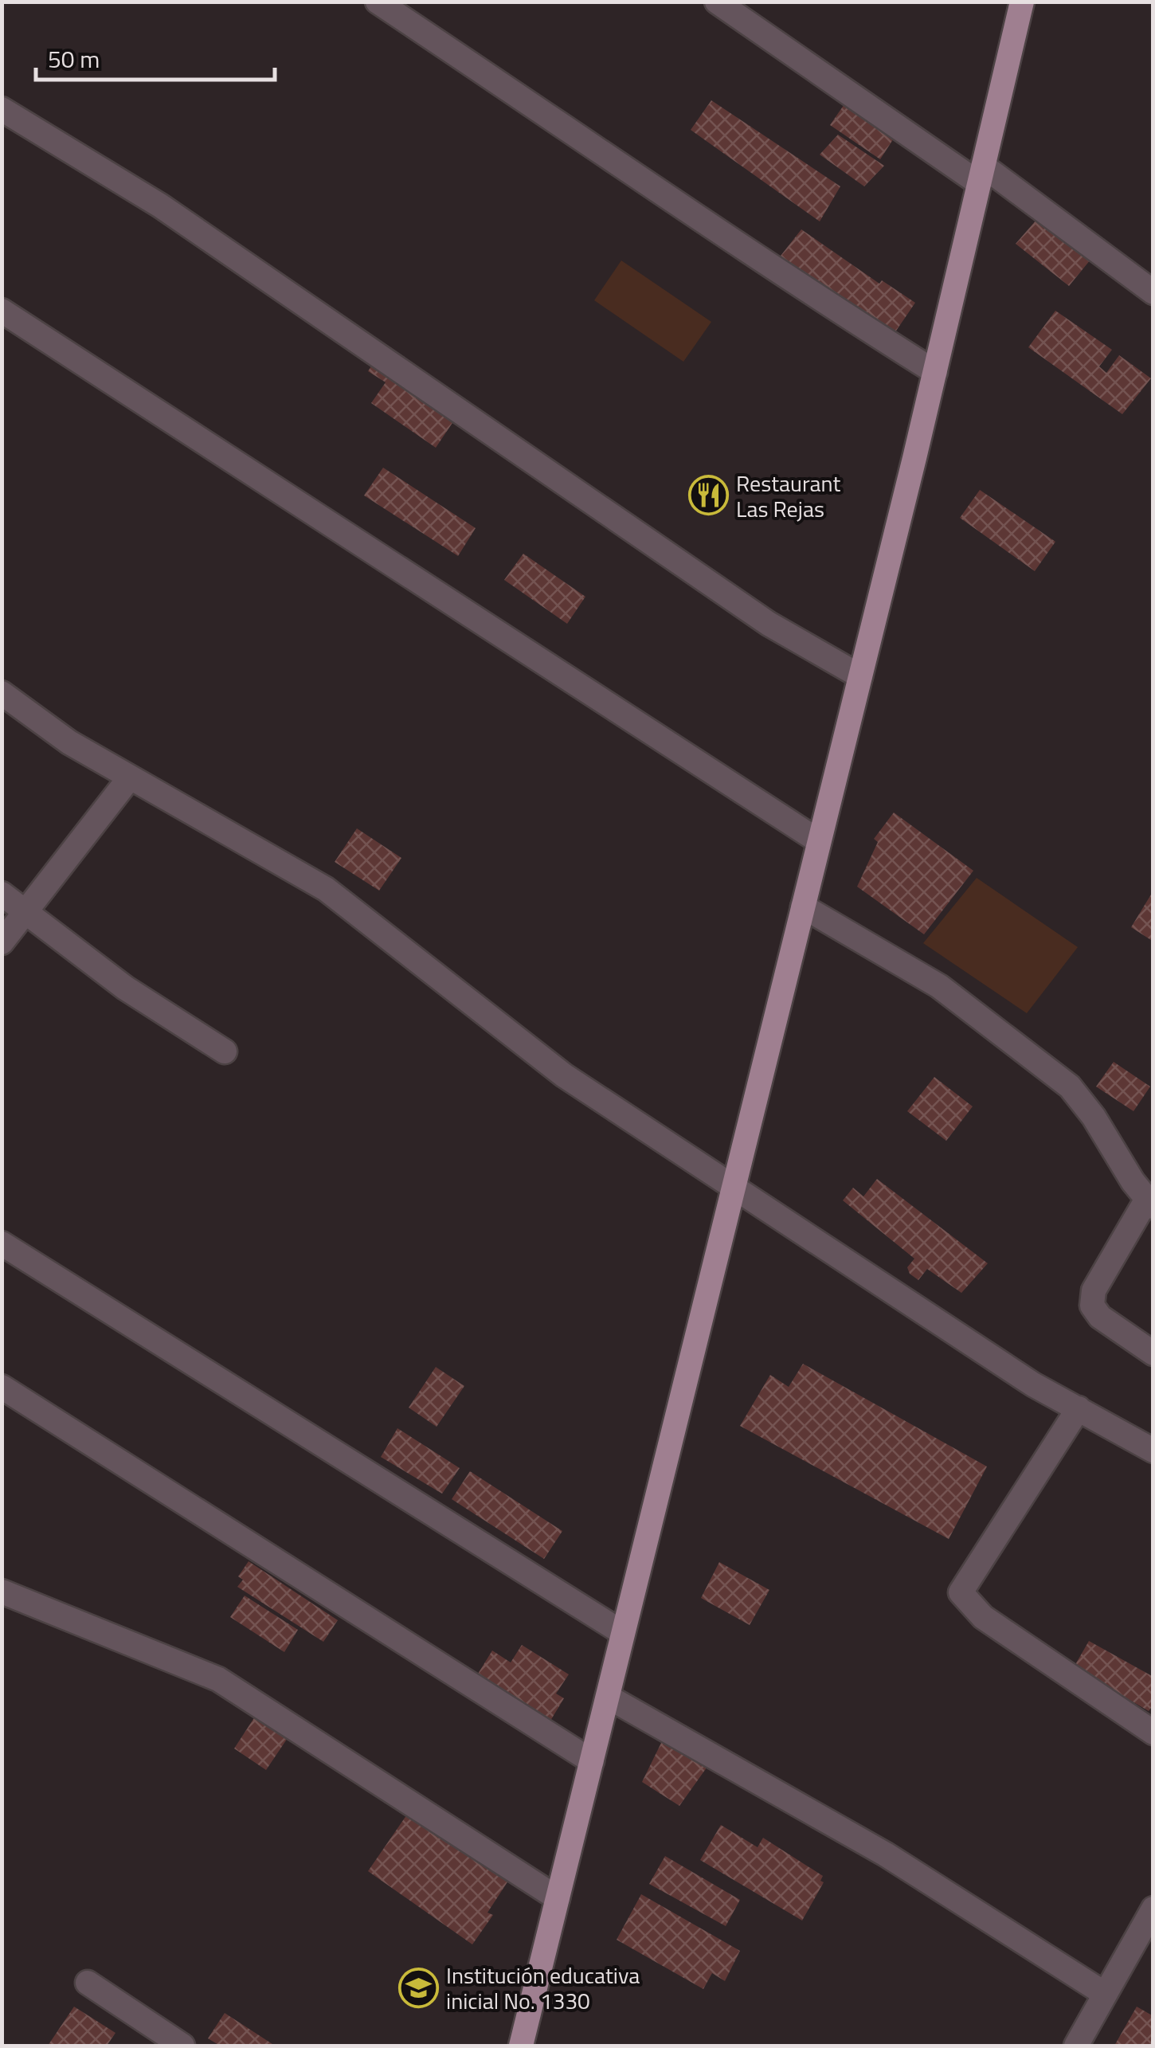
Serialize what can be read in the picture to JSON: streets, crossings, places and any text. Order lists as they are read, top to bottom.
{
  "places": {
    "restaurant": ["Restaurant Las Rejas"],
    "school or university": ["Institución educativa inicial No. 1330"]
  },
  "scale_bar": "50 m"
}
